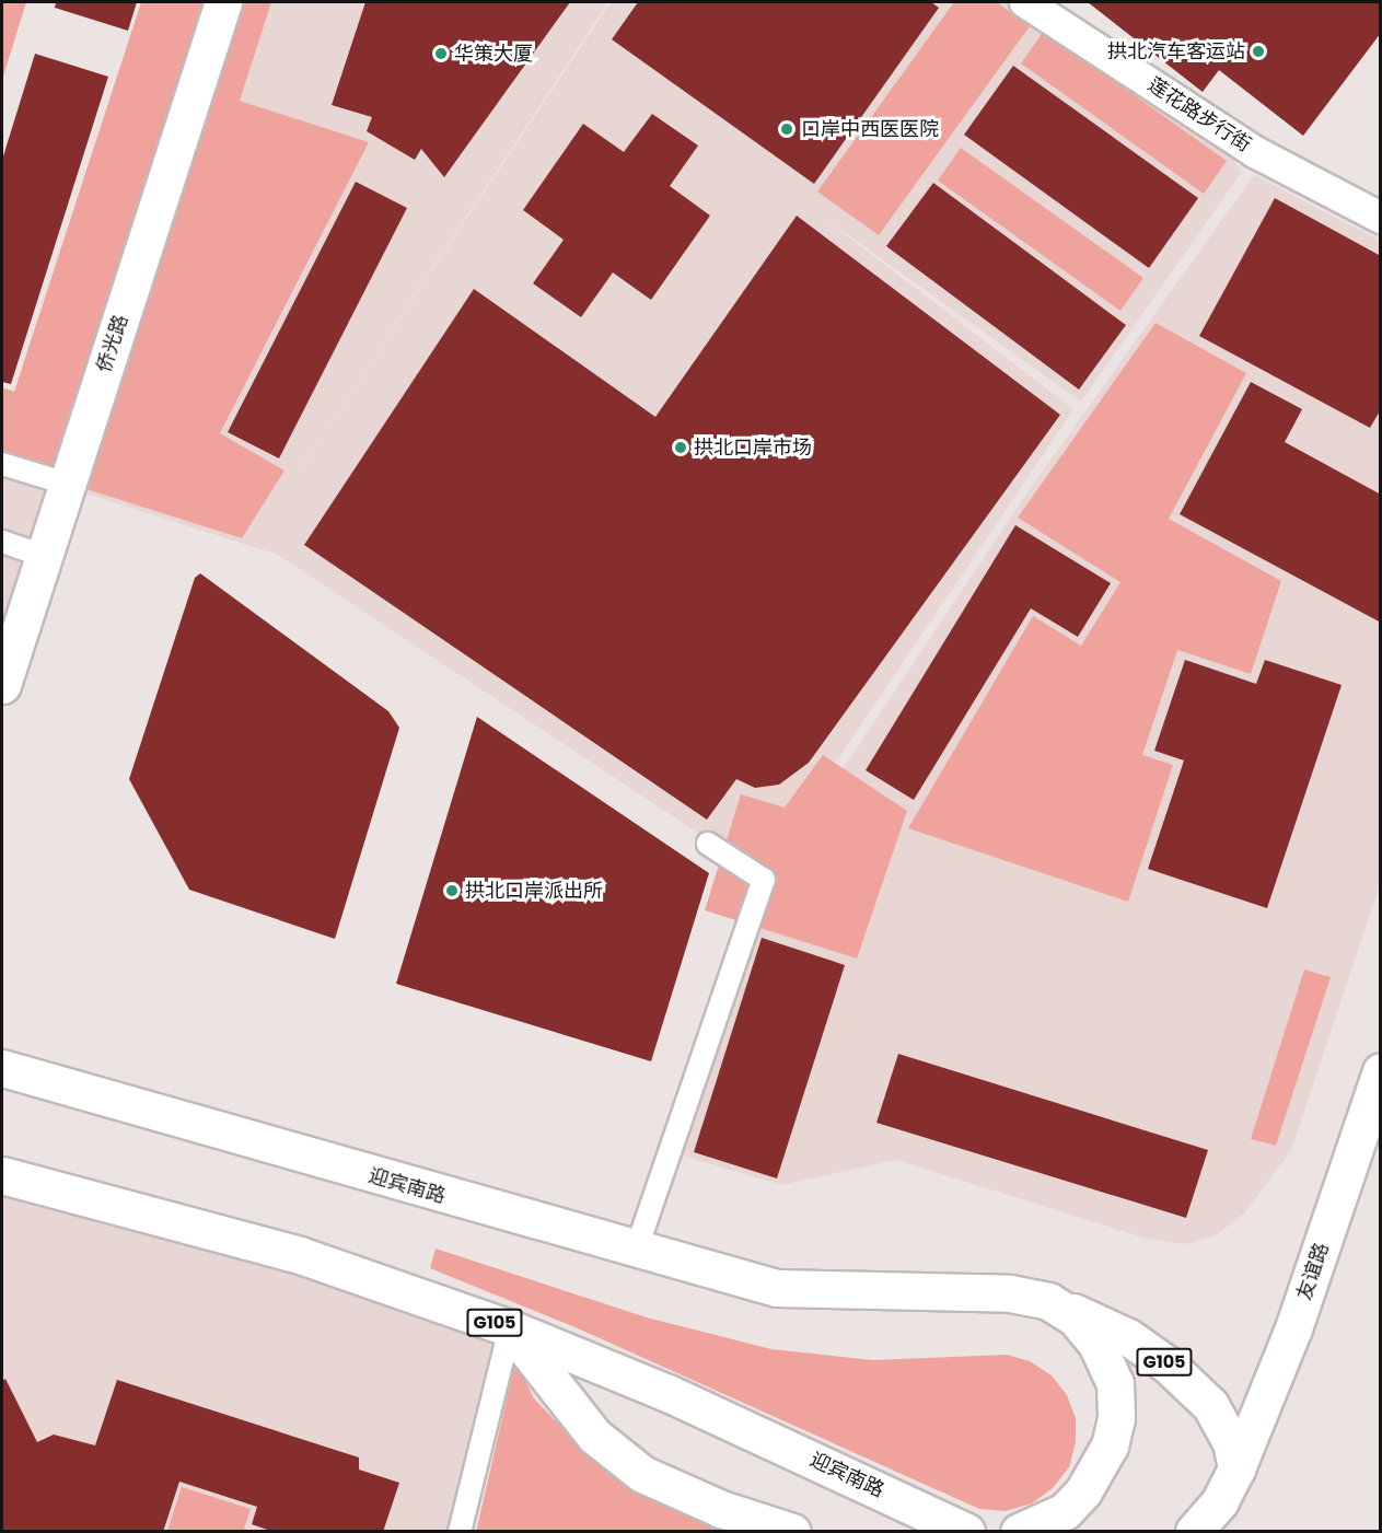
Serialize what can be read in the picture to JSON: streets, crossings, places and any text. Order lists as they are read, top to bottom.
{
  "streets": {
    "main road": [
      "侨光路",
      "迎宾南路",
      "友谊路",
      "G105"
    ],
    "street": ["莲花路步行街"]
  },
  "crossings": [
    ["迎宾南路", "G105"],
    ["友谊路", "G105"]
  ],
  "places": [
    "拱北汽车客运站",
    "华策大厦",
    "口岸中西医医院",
    "拱北口岸市场",
    "拱北口岸派出所"
  ]
}
